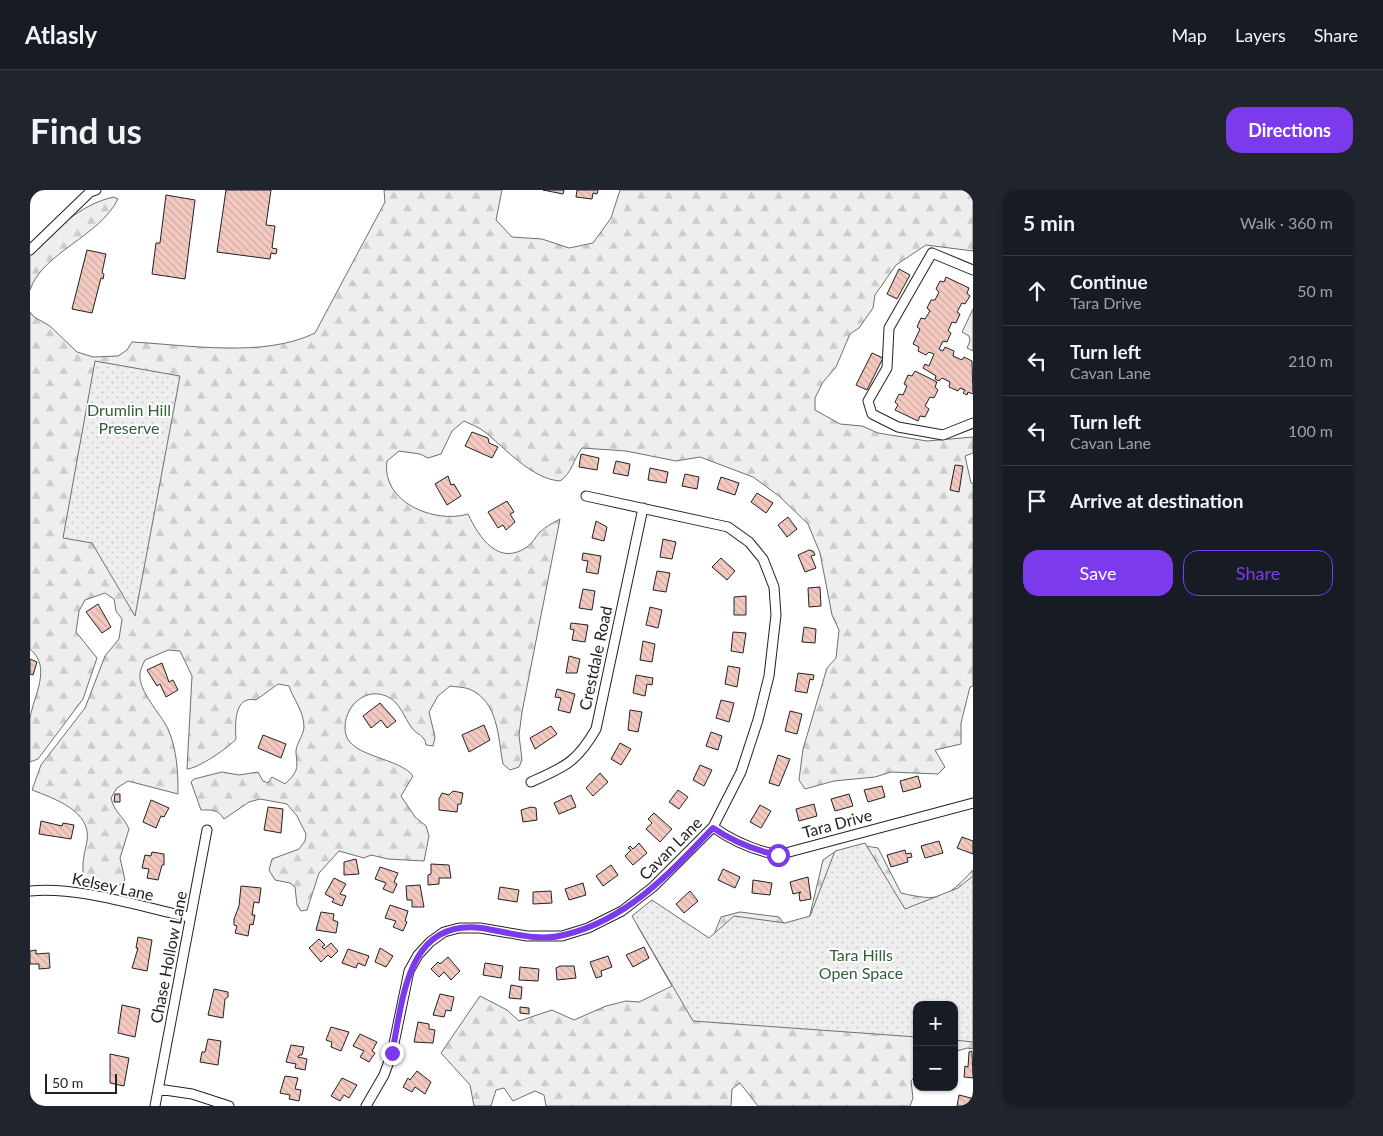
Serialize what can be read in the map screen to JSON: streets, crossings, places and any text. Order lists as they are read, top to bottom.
{
  "streets": {
    "street": [
      "Crestdale Road",
      "Tara Drive",
      "Cavan Lane",
      "Kelsey Lane",
      "Chase Hollow Lane"
    ]
  },
  "crossings": [
    ["Crestdale Road", "Cavan Lane"],
    ["Tara Drive", "Cavan Lane"],
    ["Kelsey Lane", "Chase Hollow Lane"]
  ],
  "parks": ["Drumlin Hill Preserve", "Tara Hills Open Space"],
  "scale_bar": "50 m",
  "page": {
    "header": "Atlasly",
    "nav": ["Map", "Layers", "Share"],
    "buttons": [
      "Directions",
      ["Save", "Share"]
    ],
    "title": "Find us",
    "heading": ["5 min", "Walk · 360 m"],
    "list": [
      ["Continue", "Tara Drive", "50 m"],
      ["Turn left", "Cavan Lane", "210 m"],
      ["Turn left", "Cavan Lane", "100 m"],
      "Arrive at destination"
    ],
    "map_buttons": ["+", "−"],
    "scale": "50 m"
  }
}
